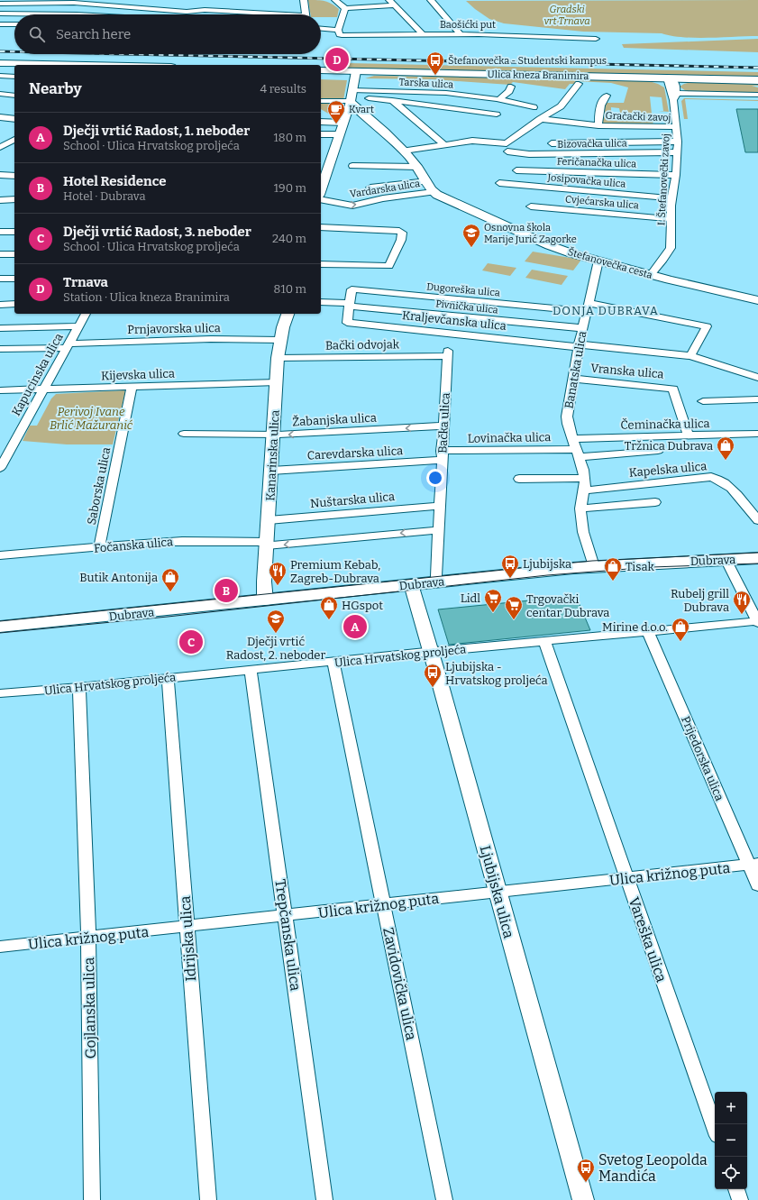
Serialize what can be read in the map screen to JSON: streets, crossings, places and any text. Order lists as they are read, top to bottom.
{
  "streets": {
    "main road": ["Ulica kneza Branimira", "Dubrava"],
    "street": [
      "Baošićki put",
      "Tarska ulica",
      "Gračački zavoj",
      "Bizovačka ulica",
      "Feričanačka ulica",
      "I. Štefanovečki zavoj",
      "Josipovačka ulica",
      "Vardarska ulica",
      "Cvjećarska ulica",
      "Štefanovečka cesta",
      "Dugoreška ulica",
      "Pivnička ulica",
      "Kraljevčanska ulica",
      "Prnjavorska ulica",
      "Bački odvojak",
      "Banatska ulica",
      "Vranska ulica",
      "Kapucinska ulica",
      "Kijevska ulica",
      "Žabanjska ulica",
      "Bačka ulica",
      "Čeminačka ulica",
      "Lovinačka ulica",
      "Carevdarska ulica",
      "Kanarinska ulica",
      "Kapelska ulica",
      "Saborska ulica",
      "Nuštarska ulica",
      "Fočanska ulica",
      "Ulica Hrvatskog proljeća",
      "Prijedorska ulica",
      "Ulica križnog puta",
      "Ljubijska ulica",
      "Trepčanska ulica",
      "Idrijska ulica",
      "Vareška ulica",
      "Zavidovička ulica",
      "Gojlanska ulica"
    ]
  },
  "crossings": [
    ["Ulica kneza Branimira", "I. Štefanovečki zavoj"],
    ["Gračački zavoj", "I. Štefanovečki zavoj"],
    ["Bizovačka ulica", "I. Štefanovečki zavoj"],
    ["Feričanačka ulica", "I. Štefanovečki zavoj"],
    ["I. Štefanovečki zavoj", "Josipovačka ulica"],
    ["I. Štefanovečki zavoj", "Cvjećarska ulica"],
    ["I. Štefanovečki zavoj", "Štefanovečka cesta"],
    ["Vardarska ulica", "Štefanovečka cesta"],
    ["Štefanovečka cesta", "Banatska ulica"],
    ["Dugoreška ulica", "Pivnička ulica"],
    ["Dugoreška ulica", "Kraljevčanska ulica"],
    ["Dugoreška ulica", "Banatska ulica"],
    ["Pivnička ulica", "Kraljevčanska ulica"],
    ["Pivnička ulica", "Banatska ulica"],
    ["Kraljevčanska ulica", "Banatska ulica"],
    ["Prnjavorska ulica", "Kapucinska ulica"],
    ["Prnjavorska ulica", "Kanarinska ulica"],
    ["Bački odvojak", "Bačka ulica"],
    ["Bački odvojak", "Kanarinska ulica"],
    ["Banatska ulica", "Vranska ulica"],
    ["Banatska ulica", "Čeminačka ulica"],
    ["Banatska ulica", "Lovinačka ulica"],
    ["Banatska ulica", "Kapelska ulica"],
    ["Banatska ulica", "Dubrava"],
    ["Vranska ulica", "Čeminačka ulica"],
    ["Kapucinska ulica", "Kijevska ulica"],
    ["Kijevska ulica", "Kanarinska ulica"],
    ["Kijevska ulica", "Saborska ulica"],
    ["Žabanjska ulica", "Bačka ulica"],
    ["Žabanjska ulica", "Kanarinska ulica"],
    ["Bačka ulica", "Lovinačka ulica"],
    ["Bačka ulica", "Carevdarska ulica"],
    ["Bačka ulica", "Nuštarska ulica"],
    ["Bačka ulica", "Fočanska ulica"],
    ["Bačka ulica", "Dubrava"],
    ["Čeminačka ulica", "Lovinačka ulica"],
    ["Lovinačka ulica", "Carevdarska ulica"],
    ["Carevdarska ulica", "Kanarinska ulica"],
    ["Kanarinska ulica", "Nuštarska ulica"],
    ["Kanarinska ulica", "Fočanska ulica"],
    ["Kanarinska ulica", "Dubrava"],
    ["Saborska ulica", "Fočanska ulica"],
    ["Dubrava", "Ljubijska ulica"],
    ["Ulica Hrvatskog proljeća", "Prijedorska ulica"],
    ["Ulica Hrvatskog proljeća", "Ljubijska ulica"],
    ["Ulica Hrvatskog proljeća", "Trepčanska ulica"],
    ["Ulica Hrvatskog proljeća", "Idrijska ulica"],
    ["Ulica Hrvatskog proljeća", "Vareška ulica"],
    ["Ulica Hrvatskog proljeća", "Zavidovička ulica"],
    ["Ulica Hrvatskog proljeća", "Gojlanska ulica"],
    ["Prijedorska ulica", "Ulica križnog puta"],
    ["Ulica križnog puta", "Ljubijska ulica"],
    ["Ulica križnog puta", "Trepčanska ulica"],
    ["Ulica križnog puta", "Idrijska ulica"],
    ["Ulica križnog puta", "Vareška ulica"],
    ["Ulica križnog puta", "Zavidovička ulica"],
    ["Ulica križnog puta", "Gojlanska ulica"]
  ],
  "one_way": ["Žabanjska ulica", "Fočanska ulica"],
  "districts": ["DONJA DUBRAVA"],
  "parks": ["Gradski vrt Trnava", "Perivoj Ivane Brlić Mažuranić"],
  "places": {
    "bus stop": [
      "Štefanovečka - Studentski kampus",
      "Ljubijska",
      "Ljubijska - Hrvatskog proljeća",
      "Svetog Leopolda Mandića"
    ],
    "cafe": ["Kvart"],
    "school or university": ["Osnovna škola Marije Jurić Zagorke", "Dječji vrtić Radost, 2. neboder"],
    "shop": [
      "Tržnica Dubrava",
      "Tisak",
      "Butik Antonija",
      "HGspot",
      "Mirine d.o.o."
    ],
    "restaurant": ["Premium Kebab, Zagreb-Dubrava", "Rubelj grill Dubrava"],
    "supermarket": ["Lidl", "Trgovački centar Dubrava"]
  },
  "page": {
    "search": "Search here",
    "pins": [
      "D",
      "B",
      "A",
      "C"
    ],
    "heading": ["Nearby", "4 results"],
    "list": [
      {
        "mark": "A",
        "name": "Dječji vrtić Radost, 1. neboder",
        "note": "School · Ulica Hrvatskog proljeća",
        "value": "180 m"
      },
      {
        "mark": "B",
        "name": "Hotel Residence",
        "note": "Hotel · Dubrava",
        "value": "190 m"
      },
      {
        "mark": "C",
        "name": "Dječji vrtić Radost, 3. neboder",
        "note": "School · Ulica Hrvatskog proljeća",
        "value": "240 m"
      },
      {
        "mark": "D",
        "name": "Trnava",
        "note": "Station · Ulica kneza Branimira",
        "value": "810 m"
      }
    ],
    "map_buttons": ["+", "−"]
  }
}
